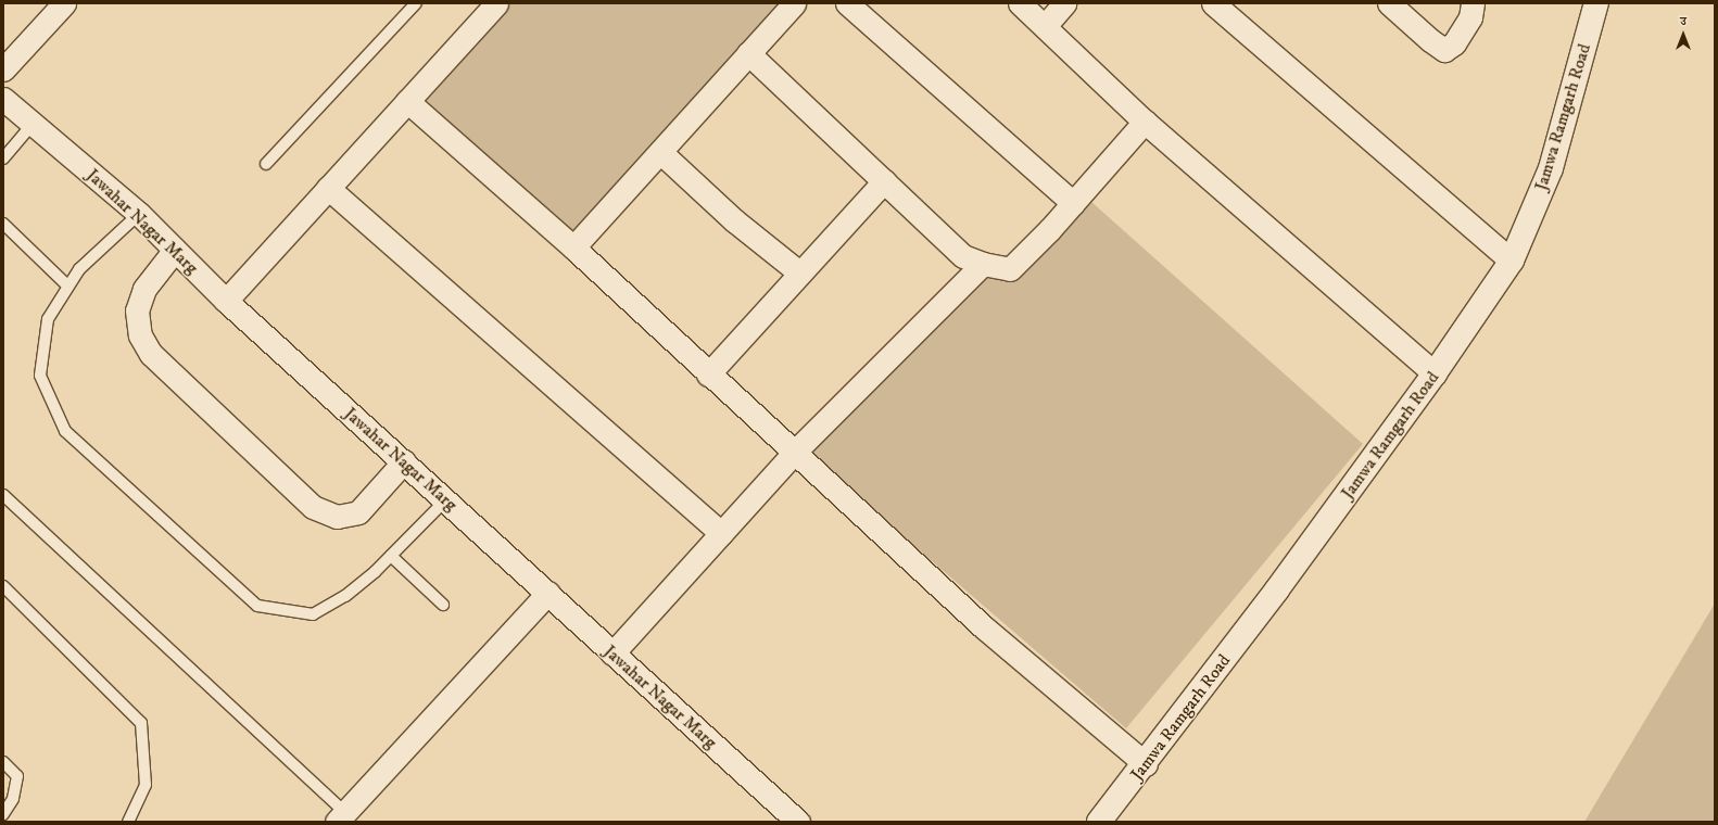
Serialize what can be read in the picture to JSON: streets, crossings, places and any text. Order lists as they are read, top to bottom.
{
  "streets": {
    "main road": ["Jamwa Ramgarh Road"],
    "street": ["Jawahar Nagar Marg"]
  },
  "north": "top"
}
